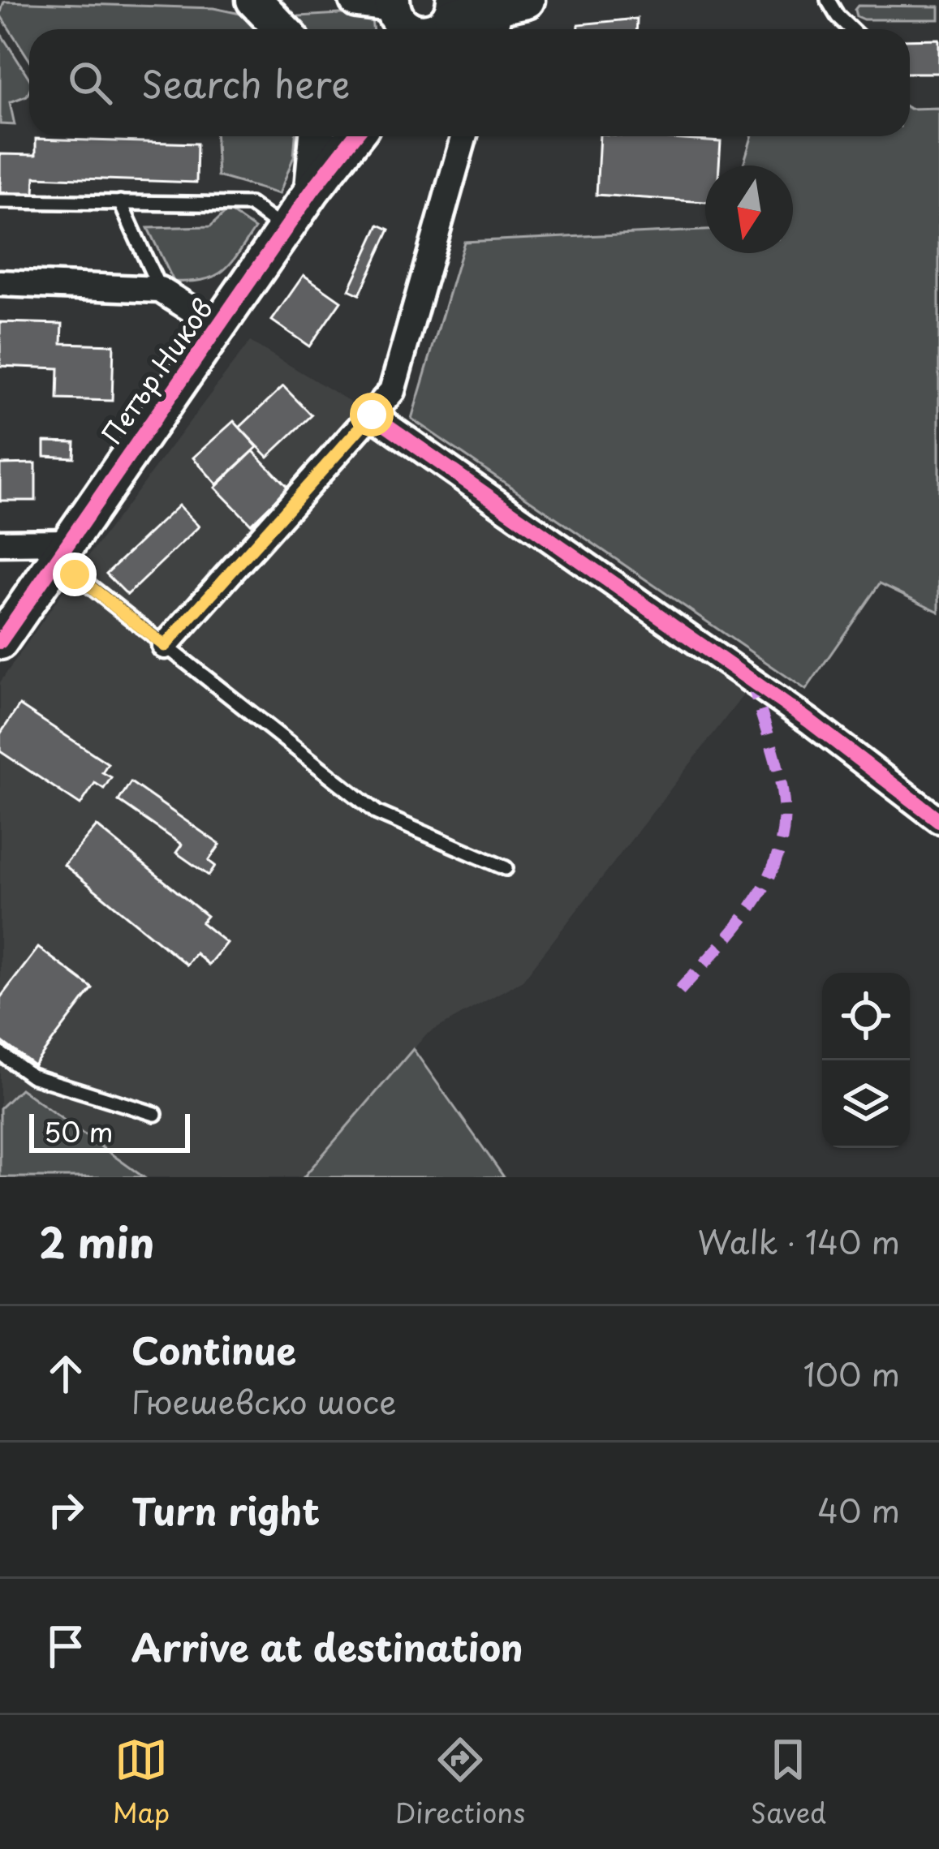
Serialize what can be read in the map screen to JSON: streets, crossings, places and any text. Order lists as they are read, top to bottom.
{
  "streets": {
    "street": ["Петър Ников"]
  },
  "scale_bar": "50 m",
  "north": "bottom",
  "page": {
    "search": "Search here",
    "scale": "50 m",
    "heading": ["2 min", "Walk · 140 m"],
    "list": [
      ["Continue", "Гюешевско шосе", "100 m"],
      ["Turn right", "40 m"],
      "Arrive at destination"
    ],
    "nav": ["Map", "Directions", "Saved"]
  }
}
